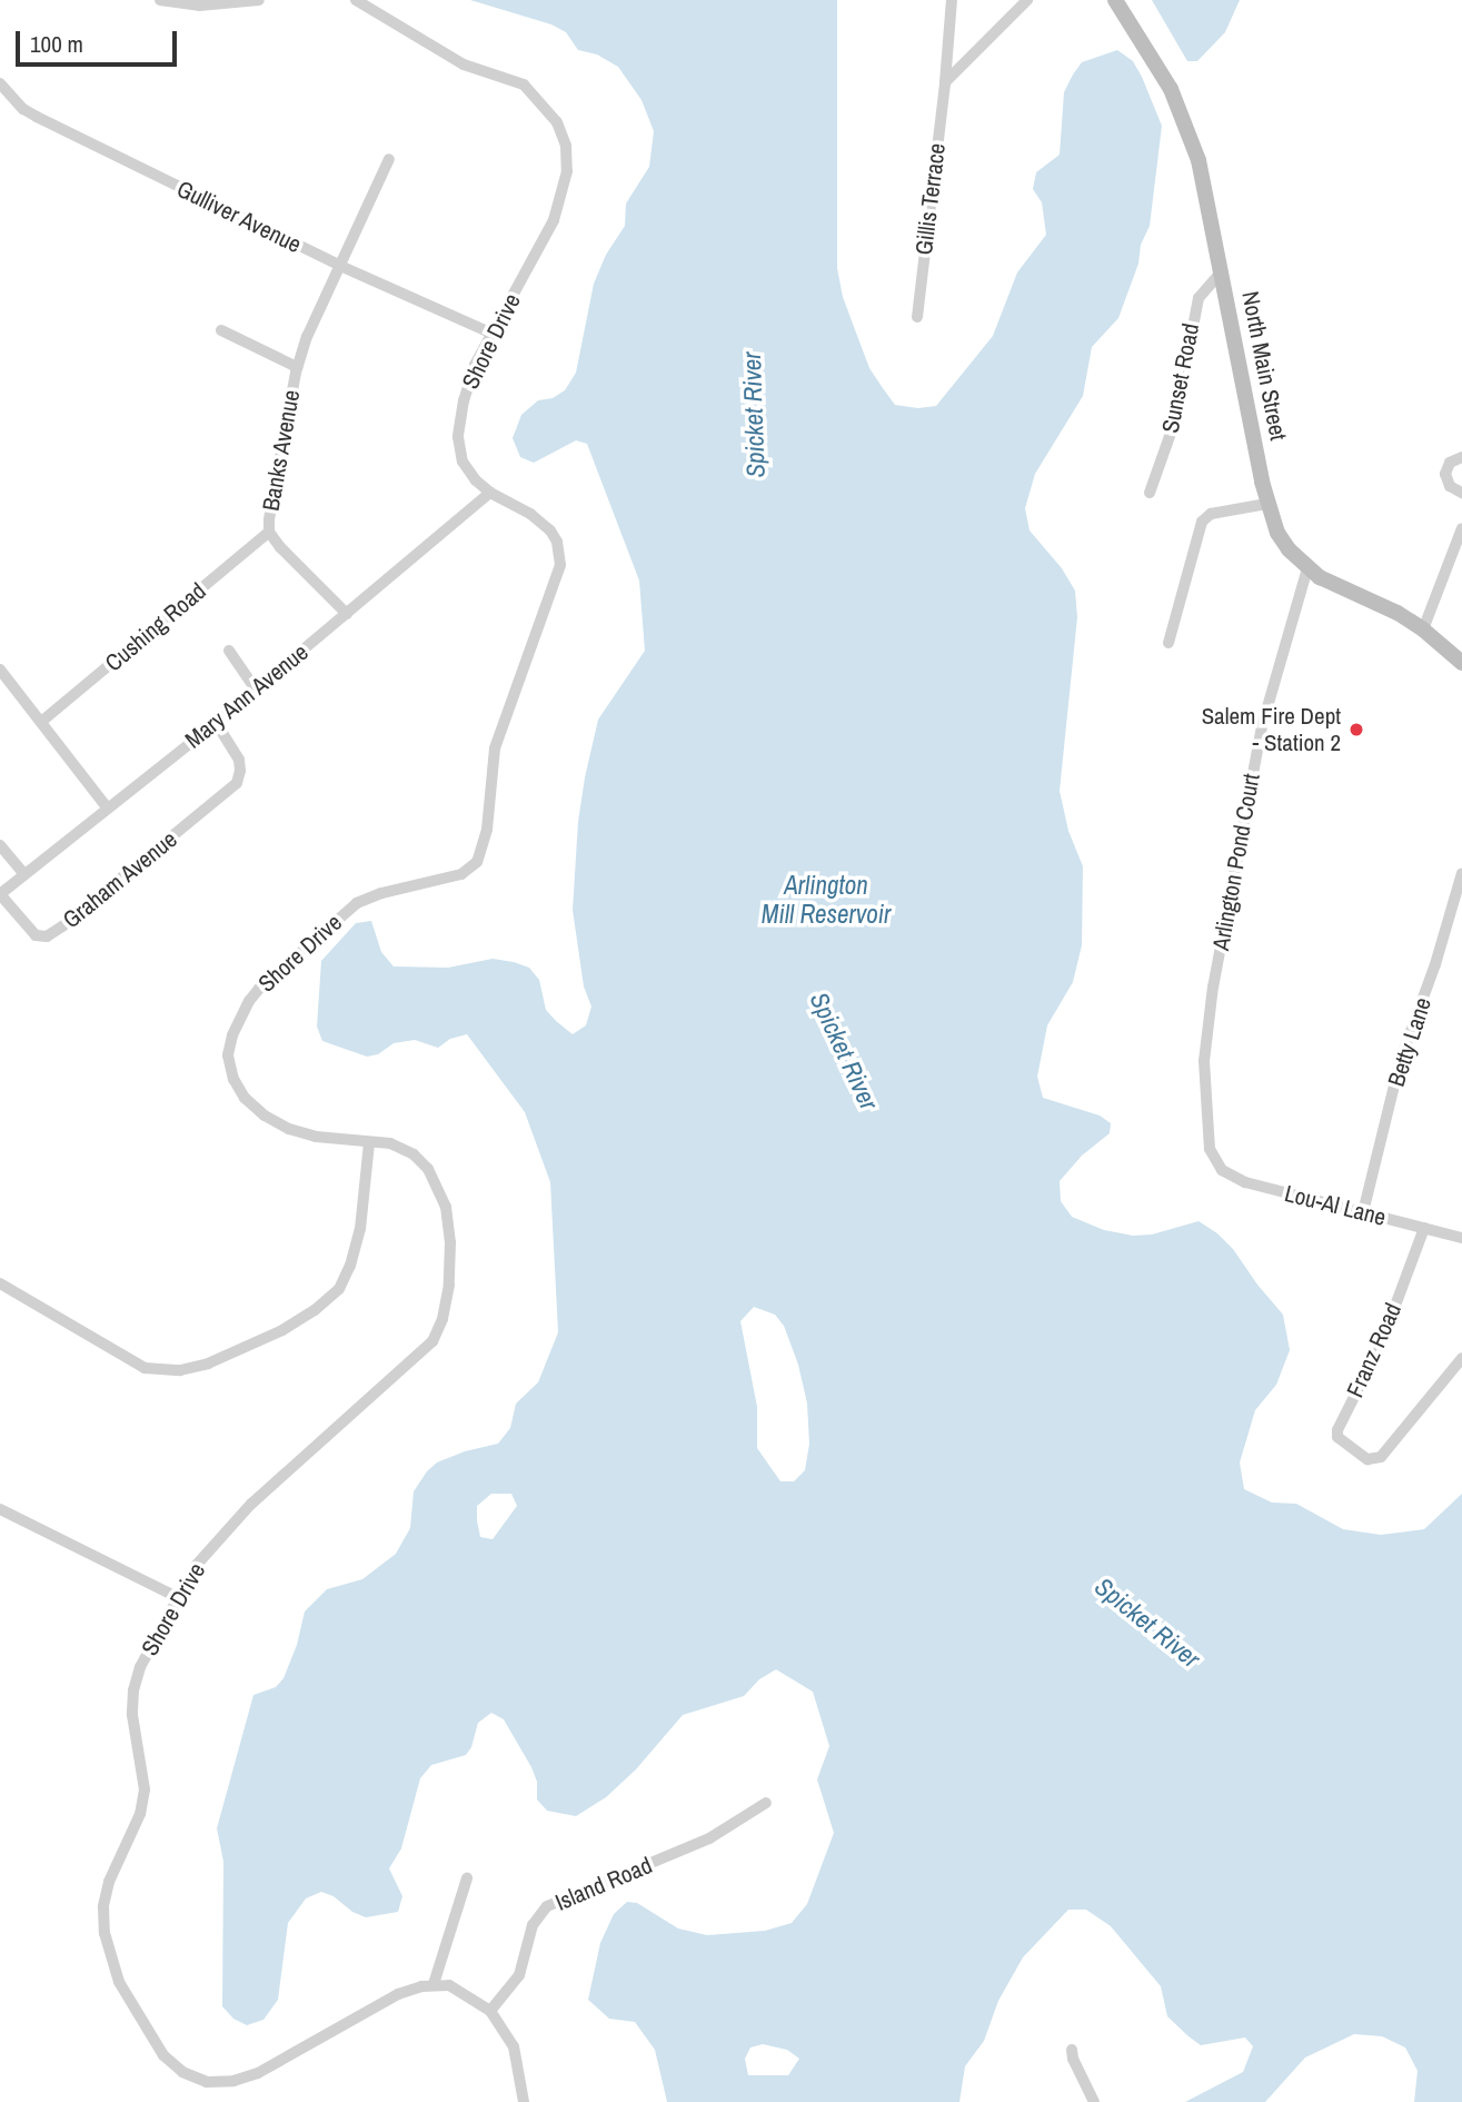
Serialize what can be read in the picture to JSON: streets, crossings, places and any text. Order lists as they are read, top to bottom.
{
  "streets": {
    "street": [
      "Gillis Terrace",
      "Gulliver Avenue",
      "Shore Drive",
      "North Main Street",
      "Sunset Road",
      "Banks Avenue",
      "Cushing Road",
      "Mary Ann Avenue",
      "Arlington Pond Court",
      "Graham Avenue",
      "Betty Lane",
      "Lou-Al Lane",
      "Franz Road",
      "Island Road"
    ]
  },
  "crossings": [
    ["Gulliver Avenue", "Shore Drive"],
    ["Gulliver Avenue", "Banks Avenue"],
    ["Shore Drive", "Mary Ann Avenue"],
    ["North Main Street", "Sunset Road"],
    ["North Main Street", "Arlington Pond Court"],
    ["Banks Avenue", "Cushing Road"],
    ["Banks Avenue", "Mary Ann Avenue"],
    ["Mary Ann Avenue", "Graham Avenue"],
    ["Arlington Pond Court", "Lou-Al Lane"],
    ["Betty Lane", "Lou-Al Lane"],
    ["Lou-Al Lane", "Franz Road"]
  ],
  "water": ["Spicket River", "Arlington Mill Reservoir"],
  "places": ["Salem Fire Dept - Station 2"],
  "scale_bar": "100 m"
}
